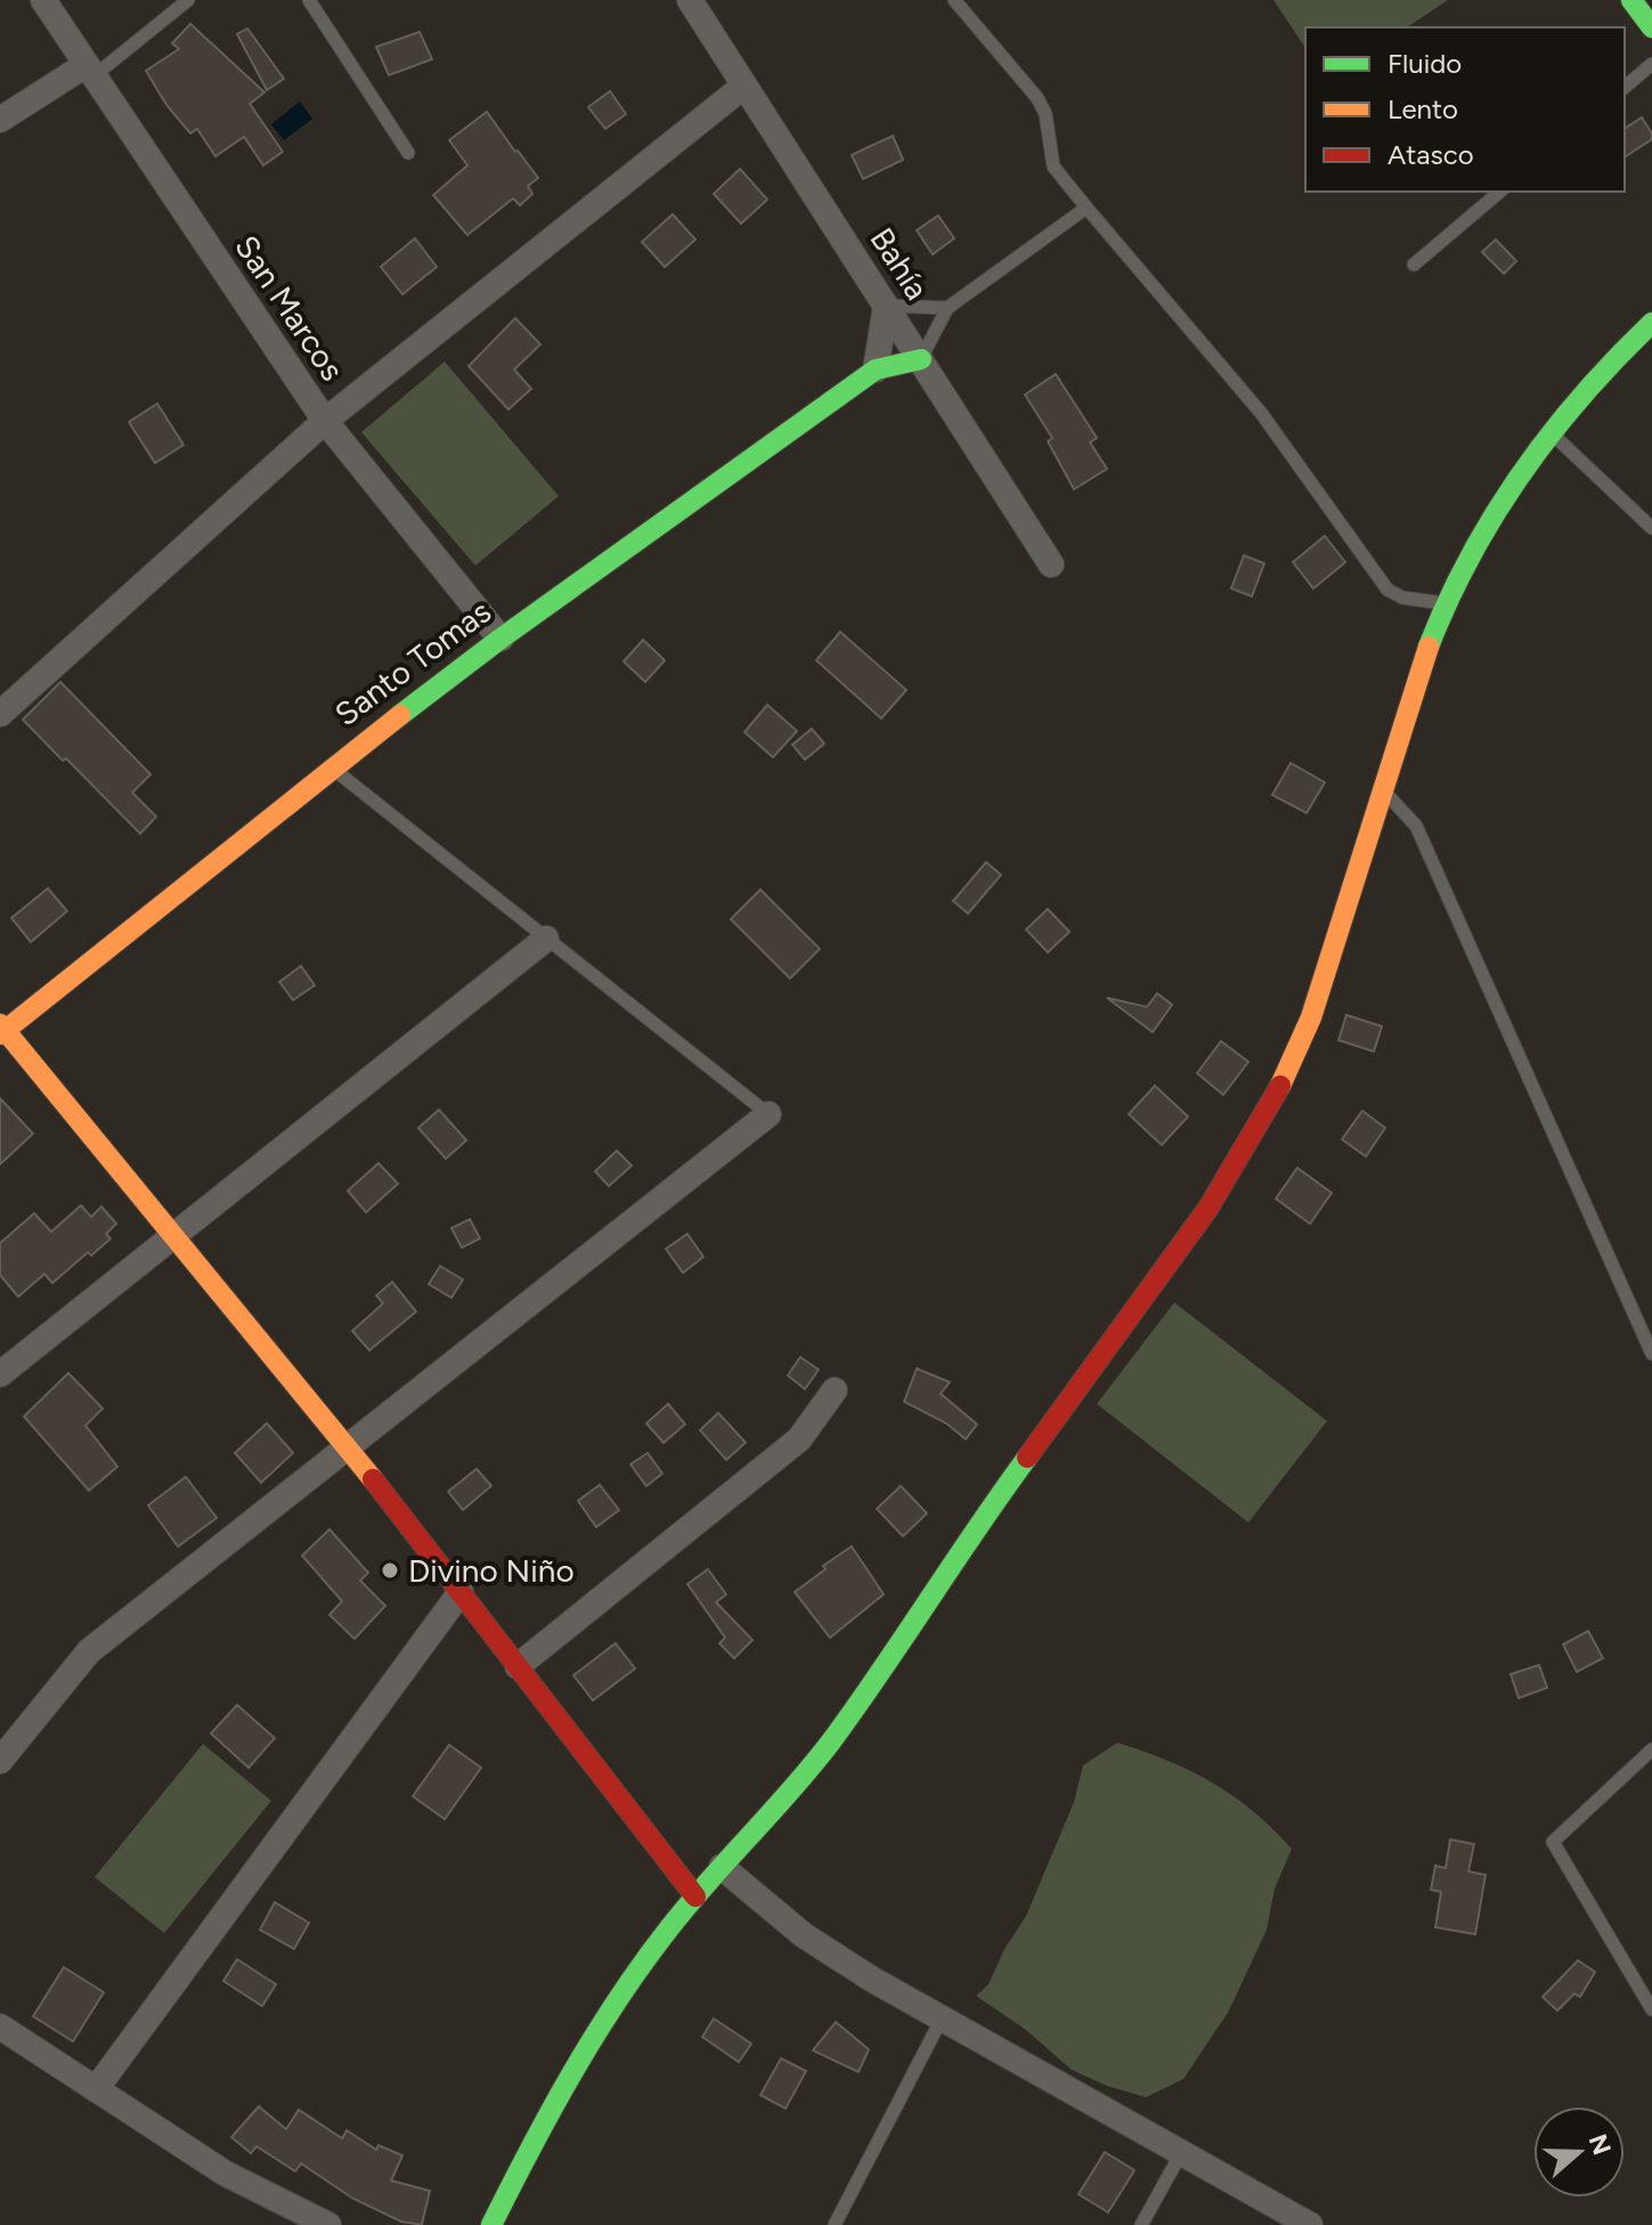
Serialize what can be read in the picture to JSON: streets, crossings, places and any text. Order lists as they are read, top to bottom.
{
  "streets": {
    "street": ["Bahía", "San Marcos", "Santo Tomas"]
  },
  "crossings": [
    ["Bahía", "Santo Tomas"],
    ["San Marcos", "Santo Tomas"]
  ],
  "places": ["Divino Niño"],
  "legend": ["Fluido", "Lento", "Atasco"],
  "north": "right"
}
